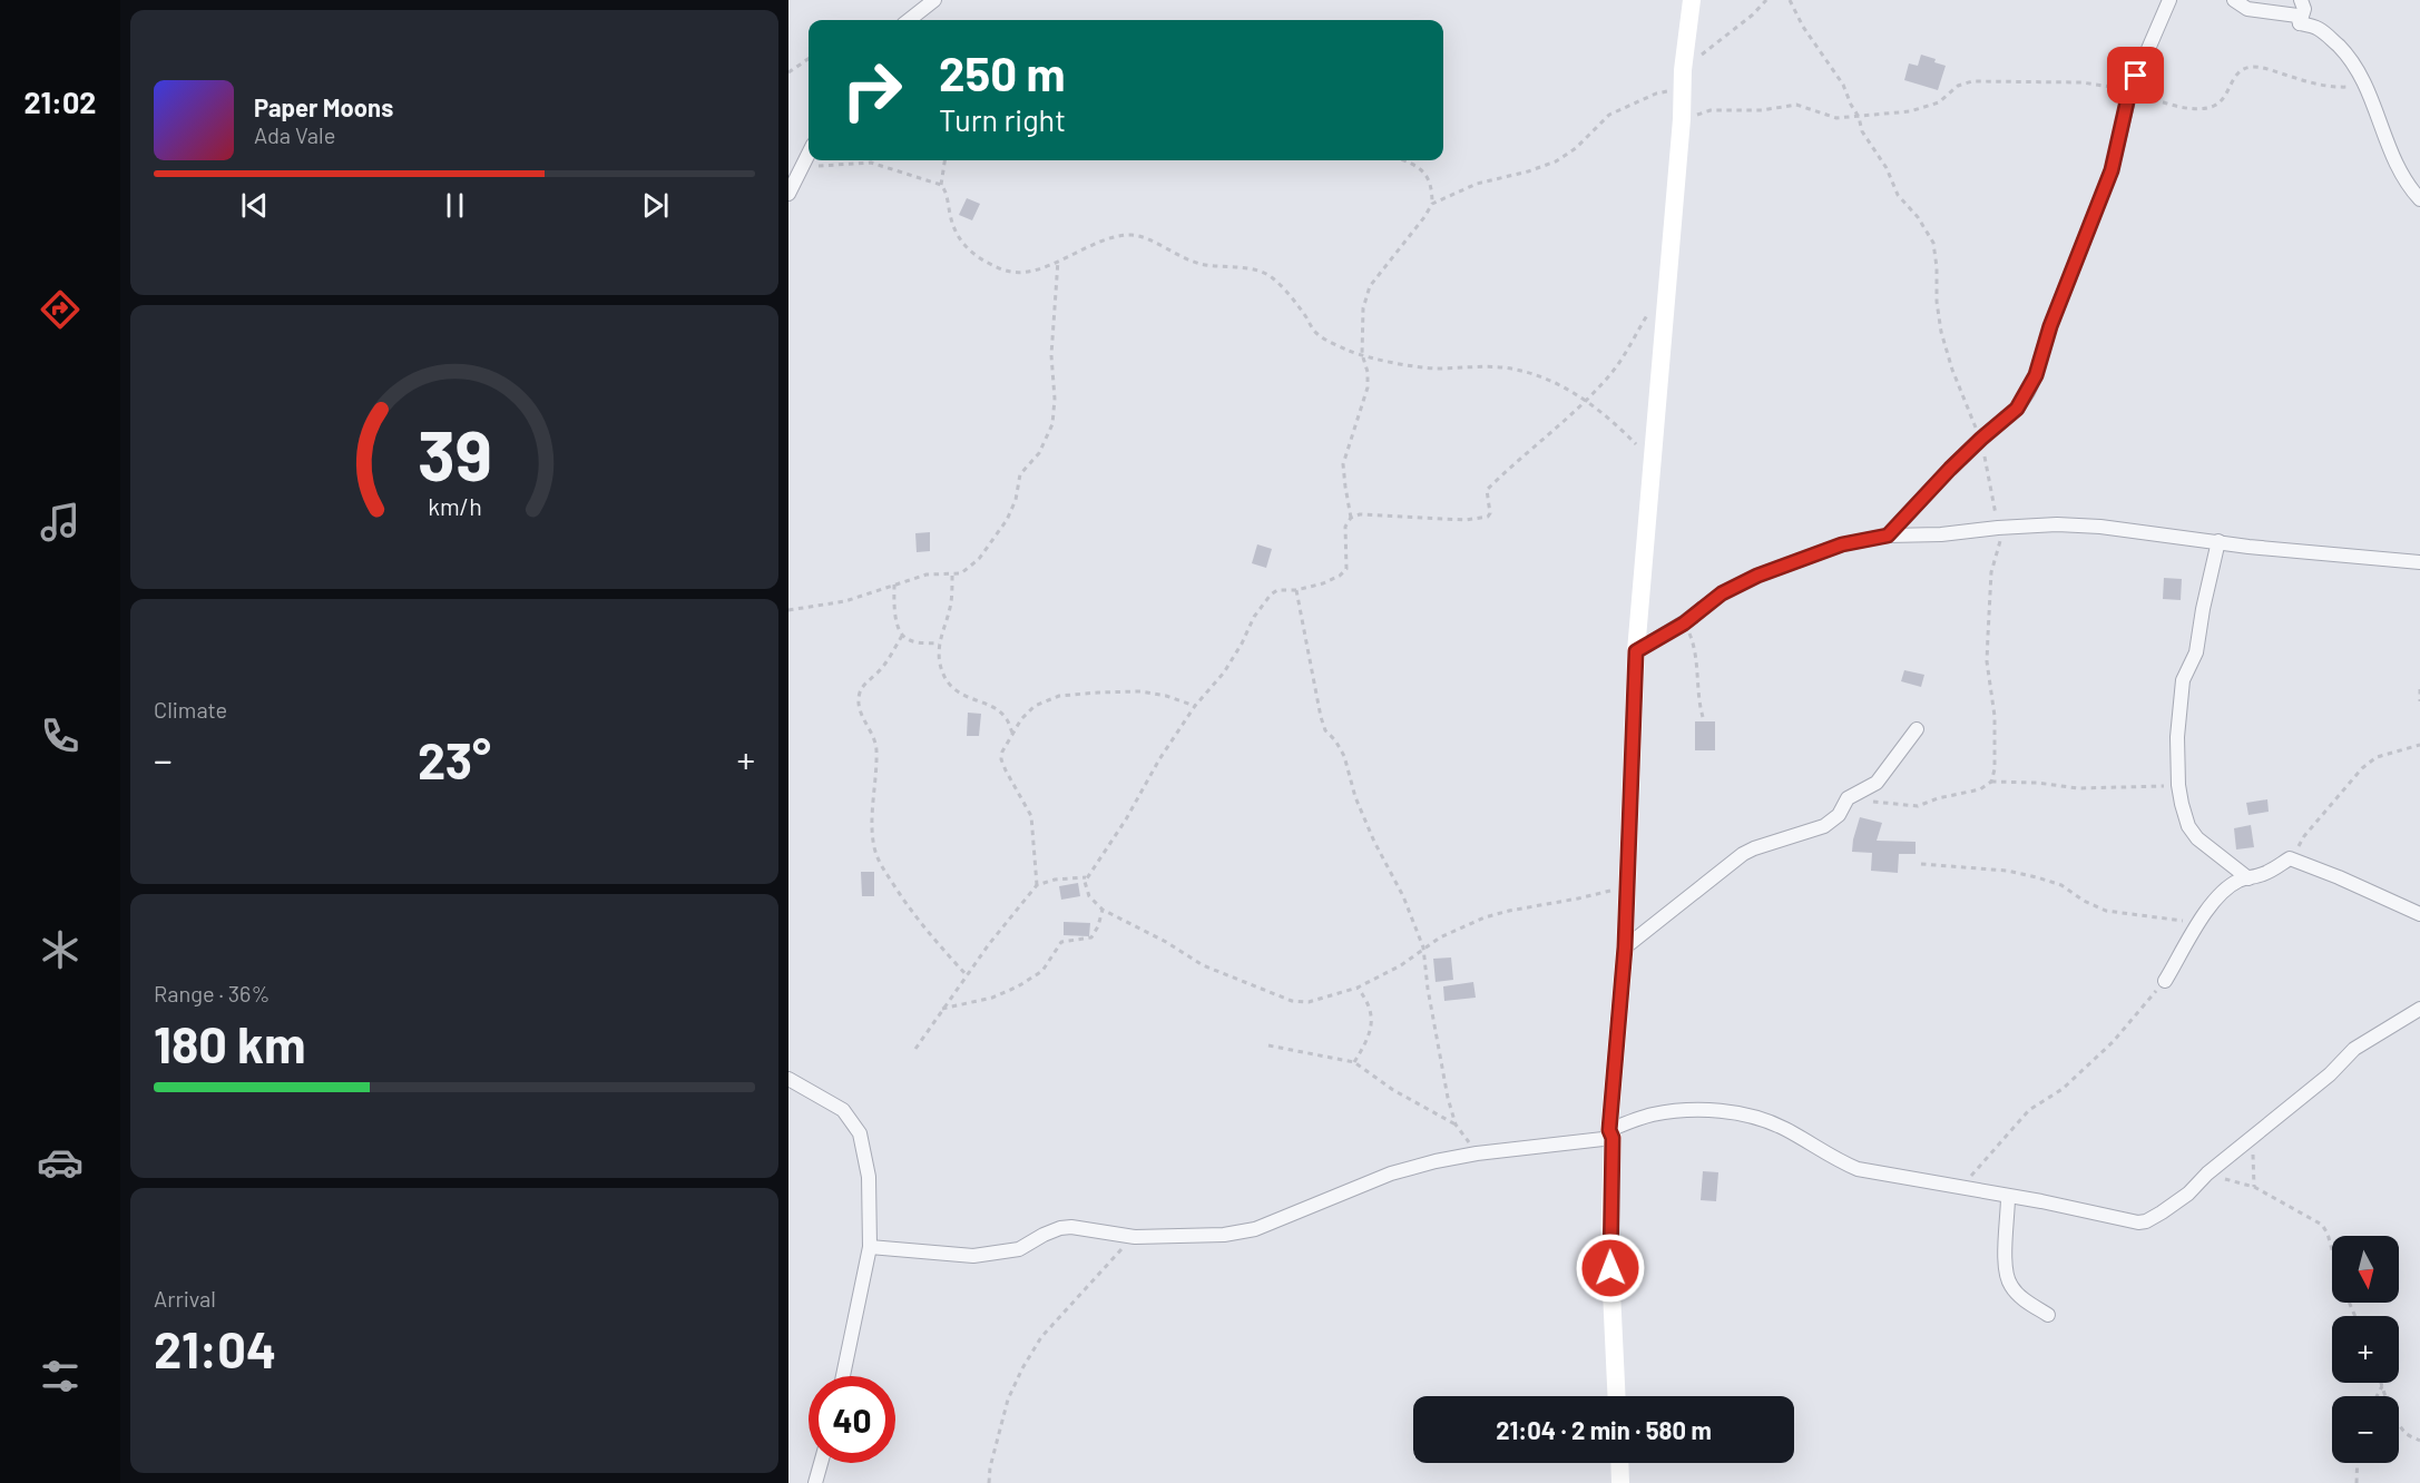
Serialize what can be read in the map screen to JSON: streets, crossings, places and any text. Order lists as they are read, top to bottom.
{
  "north": "bottom",
  "page": {
    "tabs": "21:02",
    "turn": ["250 m", "Turn right"],
    "song": ["Paper Moons", "Ada Vale"],
    "tile": [
      "Climate",
      ["Range · 36%", "180 km"],
      ["Arrival", "21:04"]
    ],
    "heat": ["−", "23°", "+"],
    "map_buttons": ["+", "−"],
    "limit": "40",
    "trip": "21:04 · 2 min · 580 m",
    "gauge": ["39", "km/h"]
  }
}
